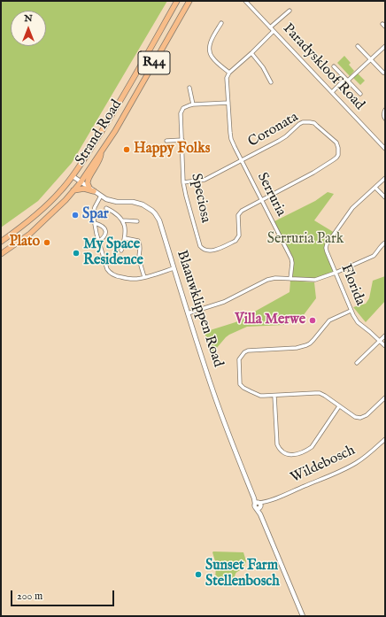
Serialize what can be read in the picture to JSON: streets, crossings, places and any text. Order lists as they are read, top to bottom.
{
  "streets": {
    "main road": ["R44", "Strand Road"],
    "street": [
      "Paradyskloof Road",
      "Coronata",
      "Serruria",
      "Speciosa",
      "Florida",
      "Blaauwklippen Road",
      "Wildebosch"
    ]
  },
  "crossings": [
    ["Coronata", "Serruria"],
    ["Coronata", "Speciosa"],
    ["Strand Road", "Blaauwklippen Road"],
    ["Serruria", "Speciosa"],
    ["Blaauwklippen Road", "Wildebosch"]
  ],
  "parks": ["Serruria Park"],
  "places": [
    "Happy Folks",
    "Spar",
    "Plato",
    "My Space Residence",
    "Villa Merwe",
    "Sunset Farm Stellenbosch"
  ],
  "scale_bar": "200 m",
  "north": "top"
}
